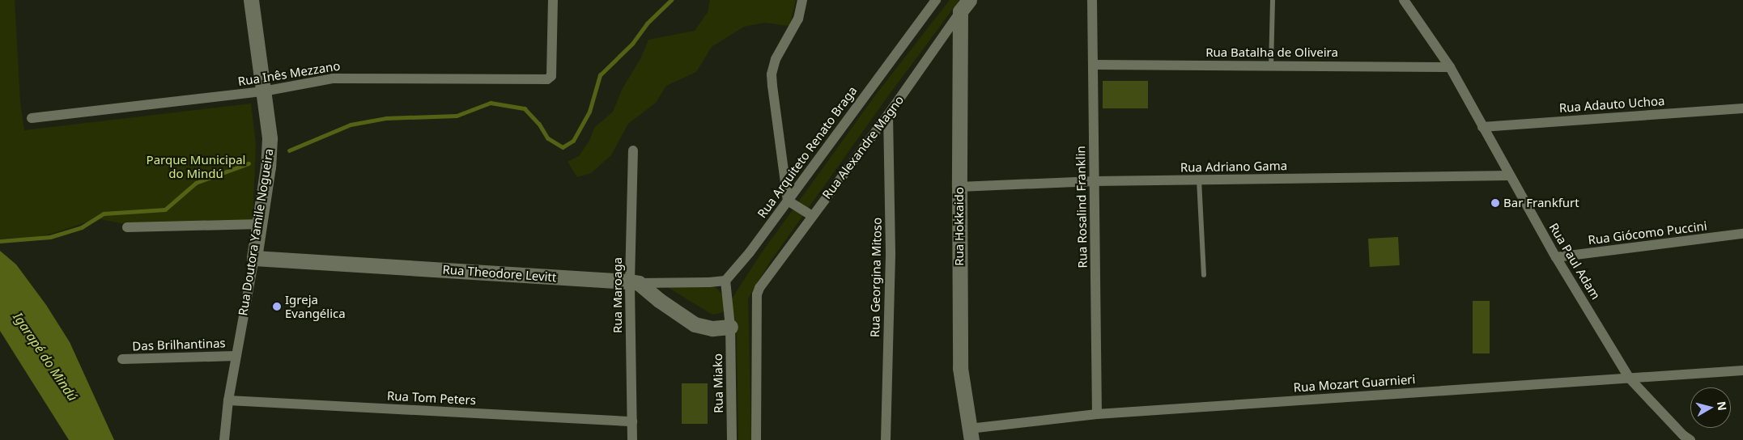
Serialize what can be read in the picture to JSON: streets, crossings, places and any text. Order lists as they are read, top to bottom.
{
  "streets": {
    "street": [
      "Rua Batalha de Oliveira",
      "Rua Inês Mezzano",
      "Rua Adauto Uchoa",
      "Rua Alexandre Magno",
      "Rua Arquiteto Renato Braga",
      "Rua Adriano Gama",
      "Rua Rosalind Franklin",
      "Rua Hokkaido",
      "Rua Doutora Yamile Nogueira",
      "Rua Giócomo Puccini",
      "Rua Paul Adam",
      "Rua Theodore Levitt",
      "Rua Georgina Mitoso",
      "Rua Maroaga",
      "Das Brilhantinas",
      "Rua Miako",
      "Rua Mozart Guarnieri",
      "Rua Tom Peters"
    ]
  },
  "crossings": [
    ["Rua Batalha de Oliveira", "Rua Rosalind Franklin"],
    ["Rua Batalha de Oliveira", "Rua Paul Adam"],
    ["Rua Inês Mezzano", "Rua Doutora Yamile Nogueira"],
    ["Rua Adauto Uchoa", "Rua Paul Adam"],
    ["Rua Alexandre Magno", "Rua Hokkaido"],
    ["Rua Alexandre Magno", "Rua Georgina Mitoso"],
    ["Rua Adriano Gama", "Rua Rosalind Franklin"],
    ["Rua Adriano Gama", "Rua Hokkaido"],
    ["Rua Adriano Gama", "Rua Paul Adam"],
    ["Rua Rosalind Franklin", "Rua Mozart Guarnieri"],
    ["Rua Hokkaido", "Rua Mozart Guarnieri"],
    ["Rua Doutora Yamile Nogueira", "Rua Theodore Levitt"],
    ["Rua Doutora Yamile Nogueira", "Das Brilhantinas"],
    ["Rua Doutora Yamile Nogueira", "Rua Tom Peters"],
    ["Rua Giócomo Puccini", "Rua Paul Adam"],
    ["Rua Paul Adam", "Rua Mozart Guarnieri"],
    ["Rua Theodore Levitt", "Rua Maroaga"],
    ["Rua Maroaga", "Rua Tom Peters"]
  ],
  "water": ["Igarapé do Mindú"],
  "parks": ["Parque Municipal do Mindú"],
  "places": ["Bar Frankfurt", "Igreja Evangélica"],
  "north": "right"
}
